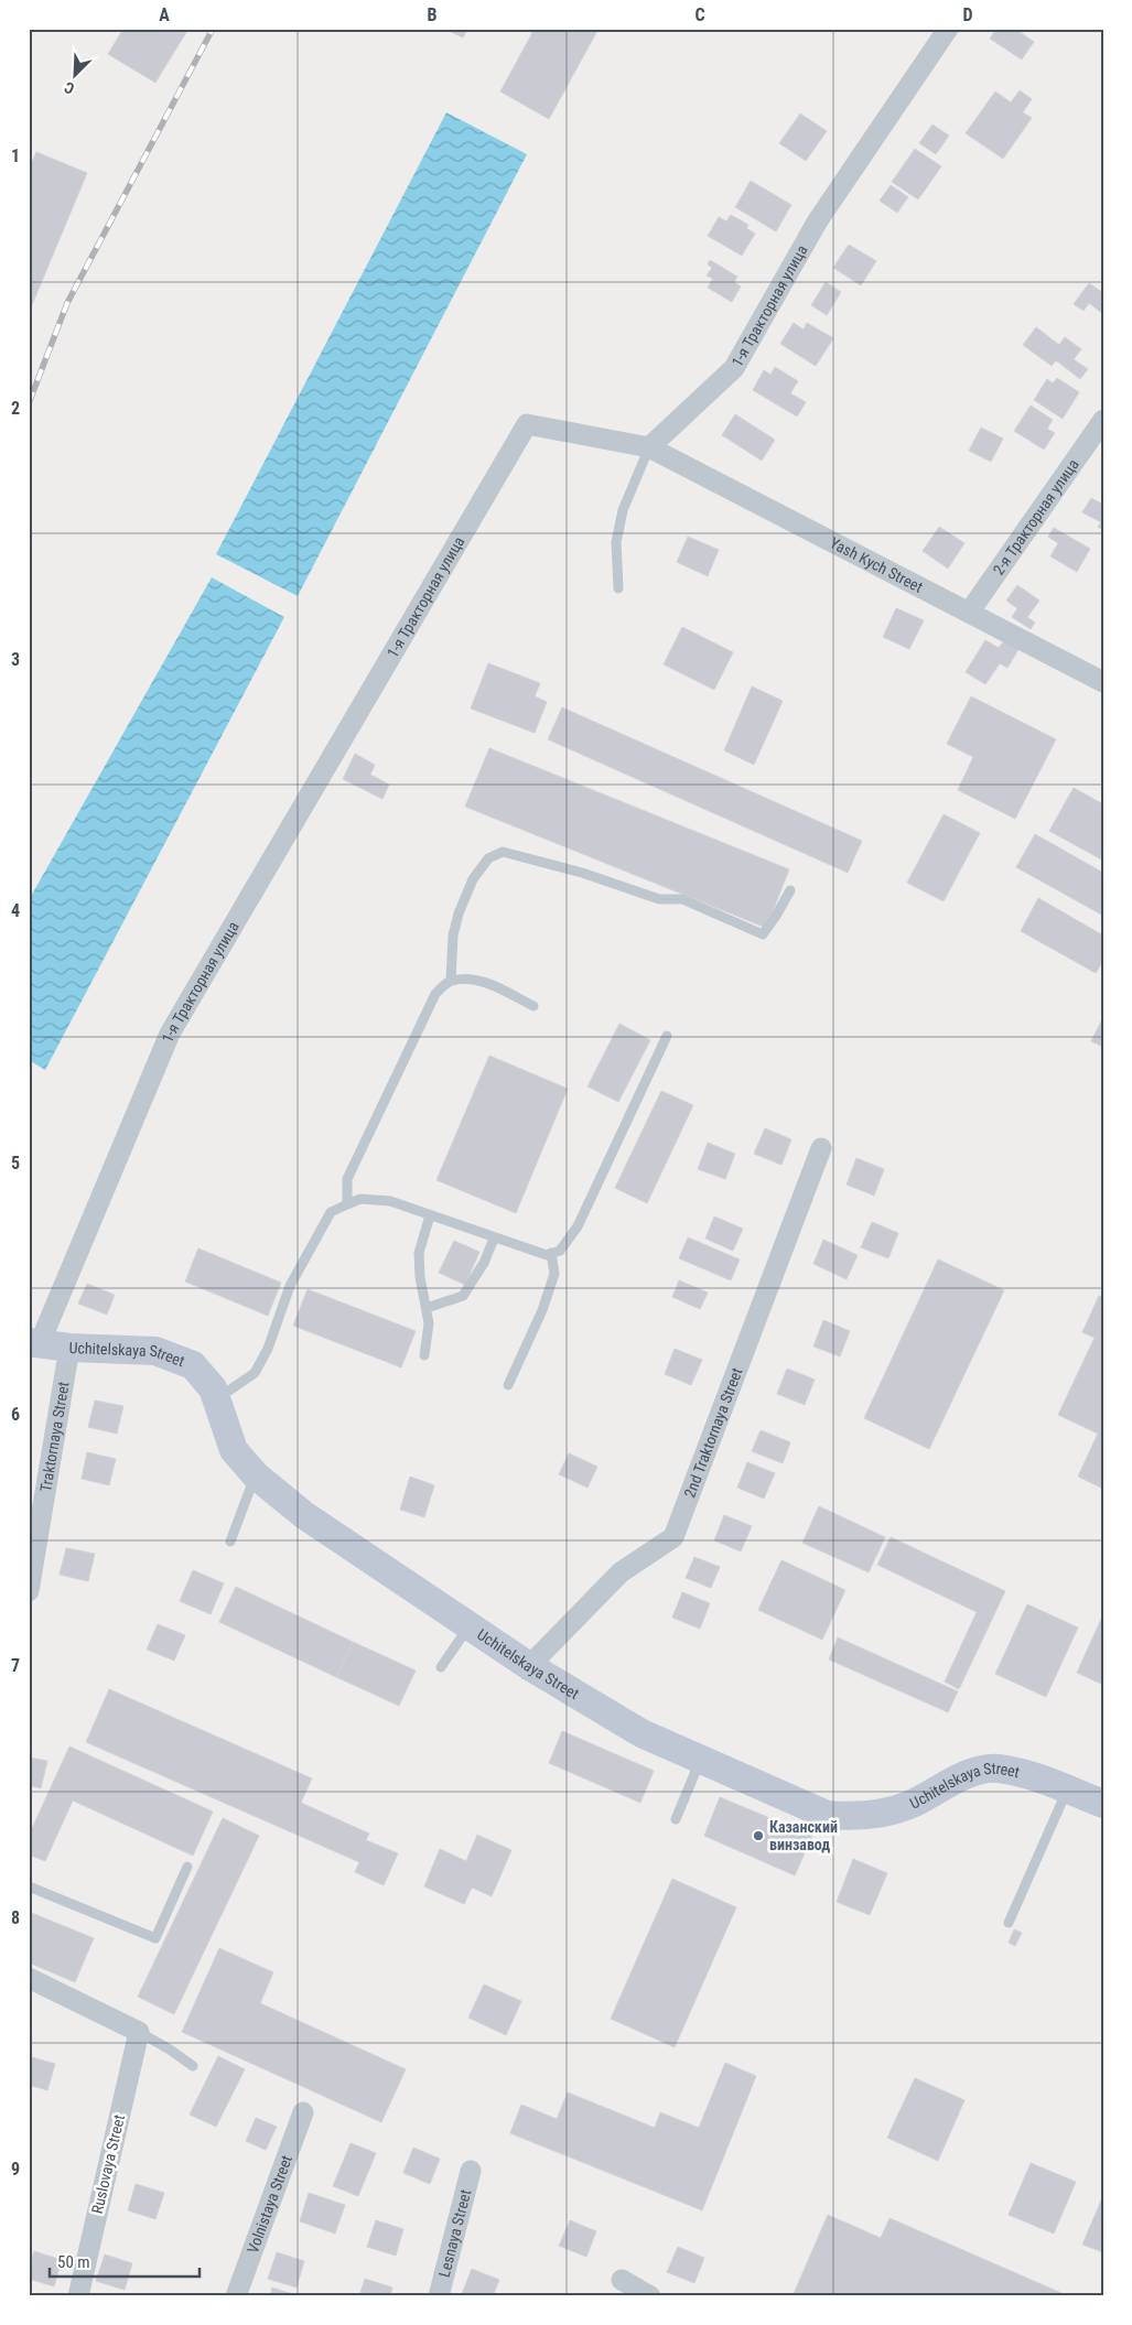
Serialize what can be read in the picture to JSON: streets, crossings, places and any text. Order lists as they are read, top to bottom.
{
  "streets": {
    "street": [
      "1-я Тракторная улица",
      "2-я Тракторная улица",
      "Yash Kych Street",
      "Uchitelskaya Street",
      "2nd Traktornaya Street",
      "Traktornaya Street",
      "Ruslovaya Street",
      "Volnistaya Street",
      "Lesnaya Street"
    ]
  },
  "crossings": [
    ["1-я Тракторная улица", "Yash Kych Street"],
    ["1-я Тракторная улица", "Uchitelskaya Street"],
    ["2-я Тракторная улица", "Yash Kych Street"],
    ["Uchitelskaya Street", "2nd Traktornaya Street"],
    ["Uchitelskaya Street", "Traktornaya Street"]
  ],
  "places": ["Казанский винзавод"],
  "scale_bar": "50 m",
  "north": "bottom left",
  "grid": {
    "columns": [
      "A",
      "B",
      "C",
      "D"
    ],
    "rows": [
      "1",
      "2",
      "3",
      "4",
      "5",
      "6",
      "7",
      "8",
      "9"
    ]
  }
}
